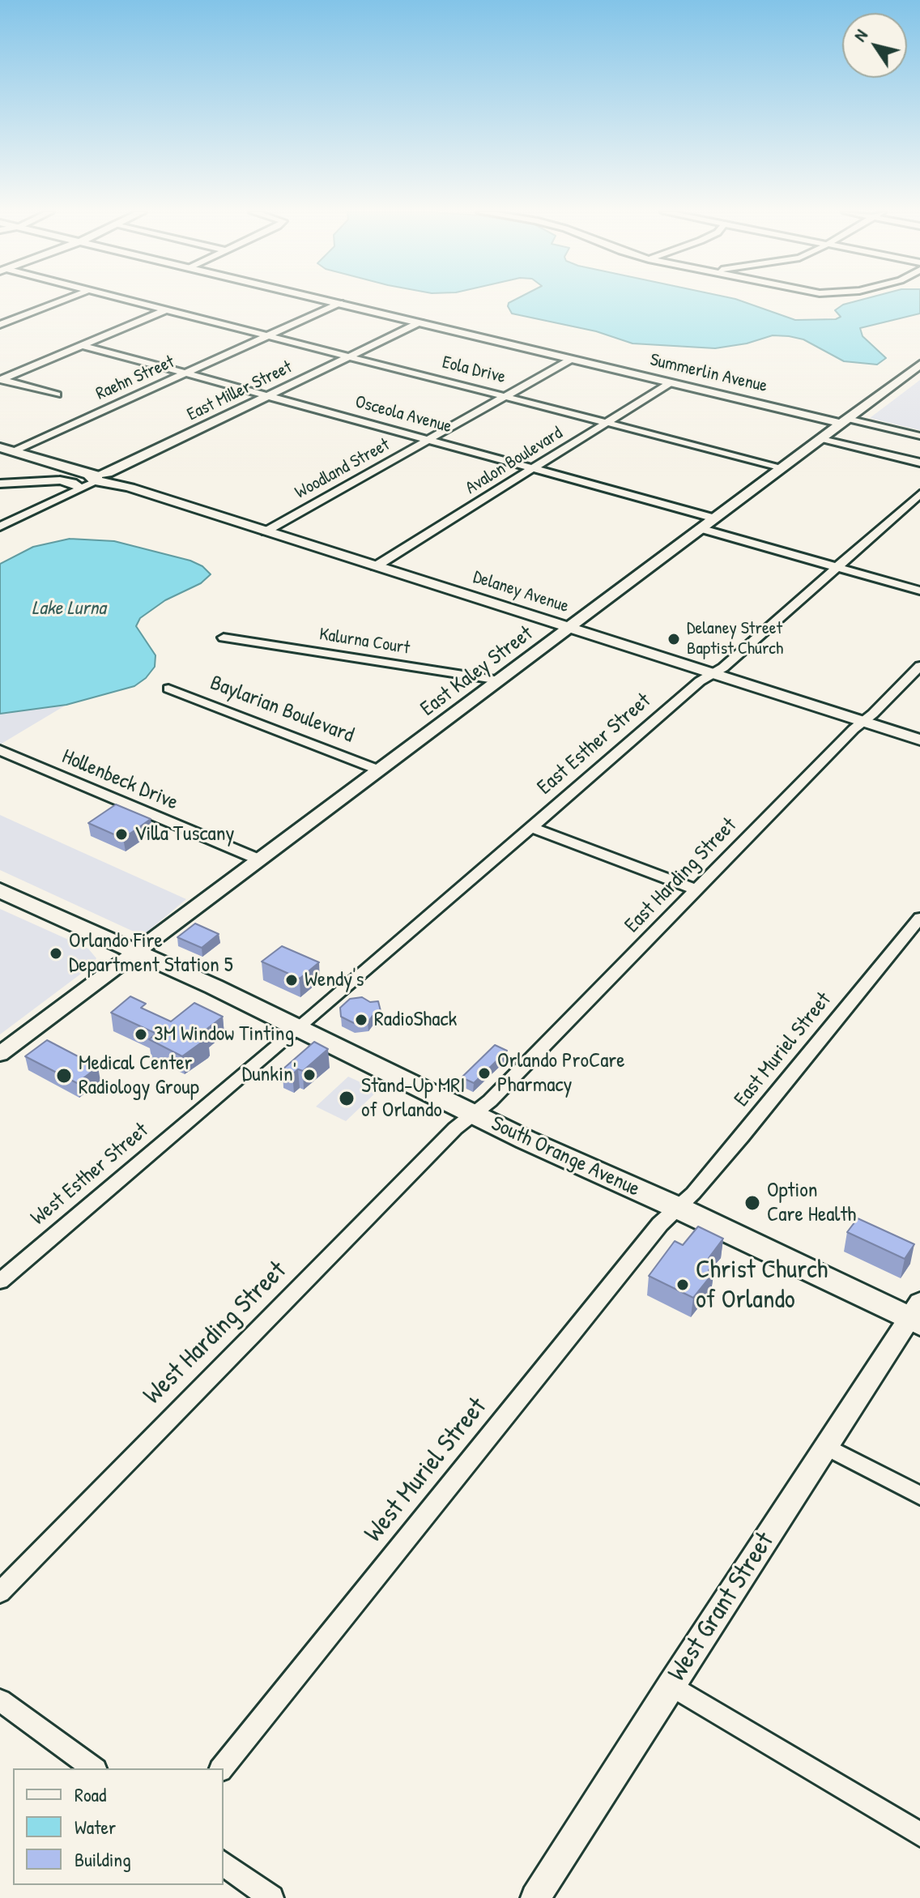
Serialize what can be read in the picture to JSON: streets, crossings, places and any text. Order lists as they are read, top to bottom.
{
  "streets": {
    "main road": ["South Orange Avenue"],
    "street": [
      "Eola Drive",
      "Summerlin Avenue",
      "Raehn Street",
      "East Miller Street",
      "Osceola Avenue",
      "Avalon Boulevard",
      "Woodland Street",
      "Delaney Avenue",
      "Kalurna Court",
      "East Kaley Street",
      "Baylarian Boulevard",
      "East Esther Street",
      "Hollenbeck Drive",
      "East Harding Street",
      "East Muriel Street",
      "West Esther Street",
      "West Harding Street",
      "West Muriel Street",
      "West Grant Street"
    ]
  },
  "crossings": [
    ["Eola Drive", "Raehn Street"],
    ["Eola Drive", "East Miller Street"],
    ["Eola Drive", "Avalon Boulevard"],
    ["Eola Drive", "Woodland Street"],
    ["Eola Drive", "East Kaley Street"],
    ["Summerlin Avenue", "Raehn Street"],
    ["Summerlin Avenue", "East Miller Street"],
    ["Summerlin Avenue", "Avalon Boulevard"],
    ["Summerlin Avenue", "Woodland Street"],
    ["Summerlin Avenue", "East Kaley Street"],
    ["Raehn Street", "Osceola Avenue"],
    ["Raehn Street", "Delaney Avenue"],
    ["East Miller Street", "Osceola Avenue"],
    ["East Miller Street", "Delaney Avenue"],
    ["Osceola Avenue", "Avalon Boulevard"],
    ["Osceola Avenue", "Woodland Street"],
    ["Osceola Avenue", "East Kaley Street"],
    ["Avalon Boulevard", "Delaney Avenue"],
    ["Woodland Street", "Delaney Avenue"],
    ["Delaney Avenue", "East Kaley Street"],
    ["Delaney Avenue", "East Esther Street"],
    ["Delaney Avenue", "East Harding Street"],
    ["Kalurna Court", "East Kaley Street"],
    ["East Kaley Street", "Baylarian Boulevard"],
    ["East Kaley Street", "Hollenbeck Drive"],
    ["East Kaley Street", "South Orange Avenue"],
    ["East Esther Street", "South Orange Avenue"],
    ["East Esther Street", "West Esther Street"],
    ["East Harding Street", "South Orange Avenue"],
    ["East Harding Street", "West Harding Street"],
    ["East Muriel Street", "South Orange Avenue"],
    ["East Muriel Street", "West Muriel Street"],
    ["South Orange Avenue", "West Esther Street"],
    ["South Orange Avenue", "West Harding Street"],
    ["South Orange Avenue", "West Muriel Street"],
    ["South Orange Avenue", "West Grant Street"]
  ],
  "water": ["Lake Lurna"],
  "places": [
    "Delaney Street Baptist Church",
    "Villa Tuscany",
    "Orlando Fire Department Station 5",
    "Wendy's",
    "RadioShack",
    "3M Window Tinting",
    "Orlando ProCare Pharmacy",
    "Dunkin'",
    "Medical Center Radiology Group",
    "Stand-Up MRI of Orlando",
    "Option Care Health",
    "Christ Church of Orlando"
  ],
  "legend": ["Road", "Water", "Building"],
  "north": "top left"
}
